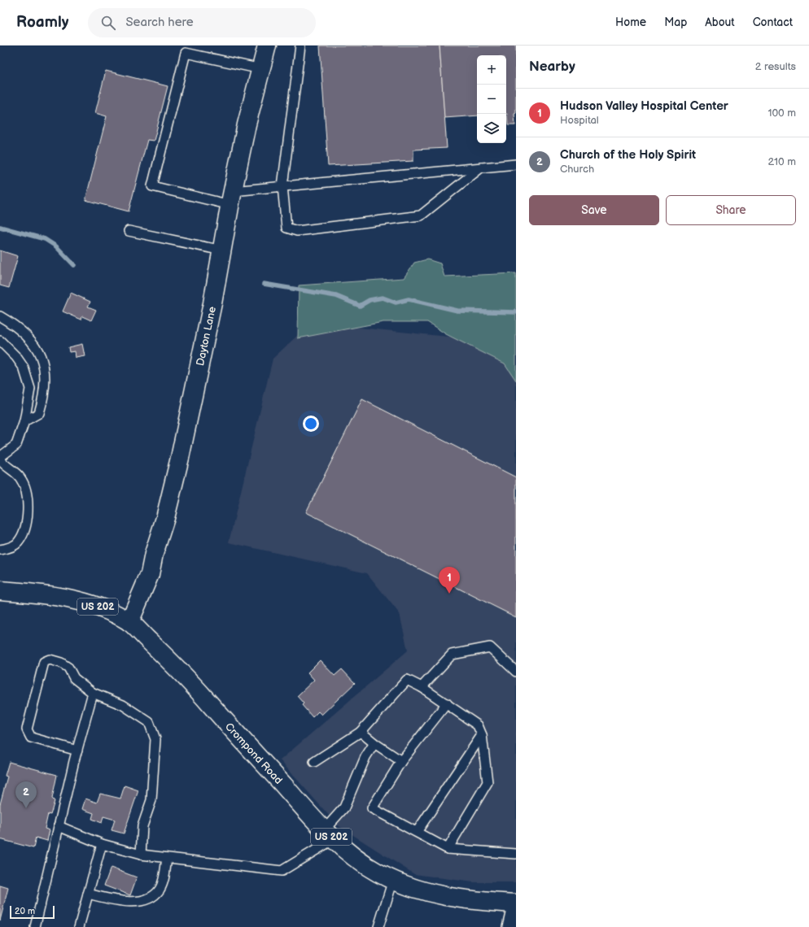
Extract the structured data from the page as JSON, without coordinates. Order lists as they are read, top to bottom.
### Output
{
  "streets": {
    "main road": ["Dayton Lane", "US 202", "Crompond Road"]
  },
  "crossings": [
    ["Dayton Lane", "Crompond Road"]
  ],
  "scale_bar": "20 m",
  "page": {
    "header": "Roamly",
    "search": "Search here",
    "nav": [
      "Home",
      "Map",
      "About",
      "Contact"
    ],
    "heading": ["Nearby", "2 results"],
    "map_buttons": ["+", "−"],
    "list": [
      {
        "mark": "1",
        "name": "Hudson Valley Hospital Center",
        "note": "Hospital",
        "value": "100 m"
      },
      {
        "mark": "2",
        "name": "Church of the Holy Spirit",
        "note": "Church",
        "value": "210 m"
      }
    ],
    "buttons": ["Save", "Share"],
    "pins": ["1", "2"],
    "scale": "20 m"
  }
}
